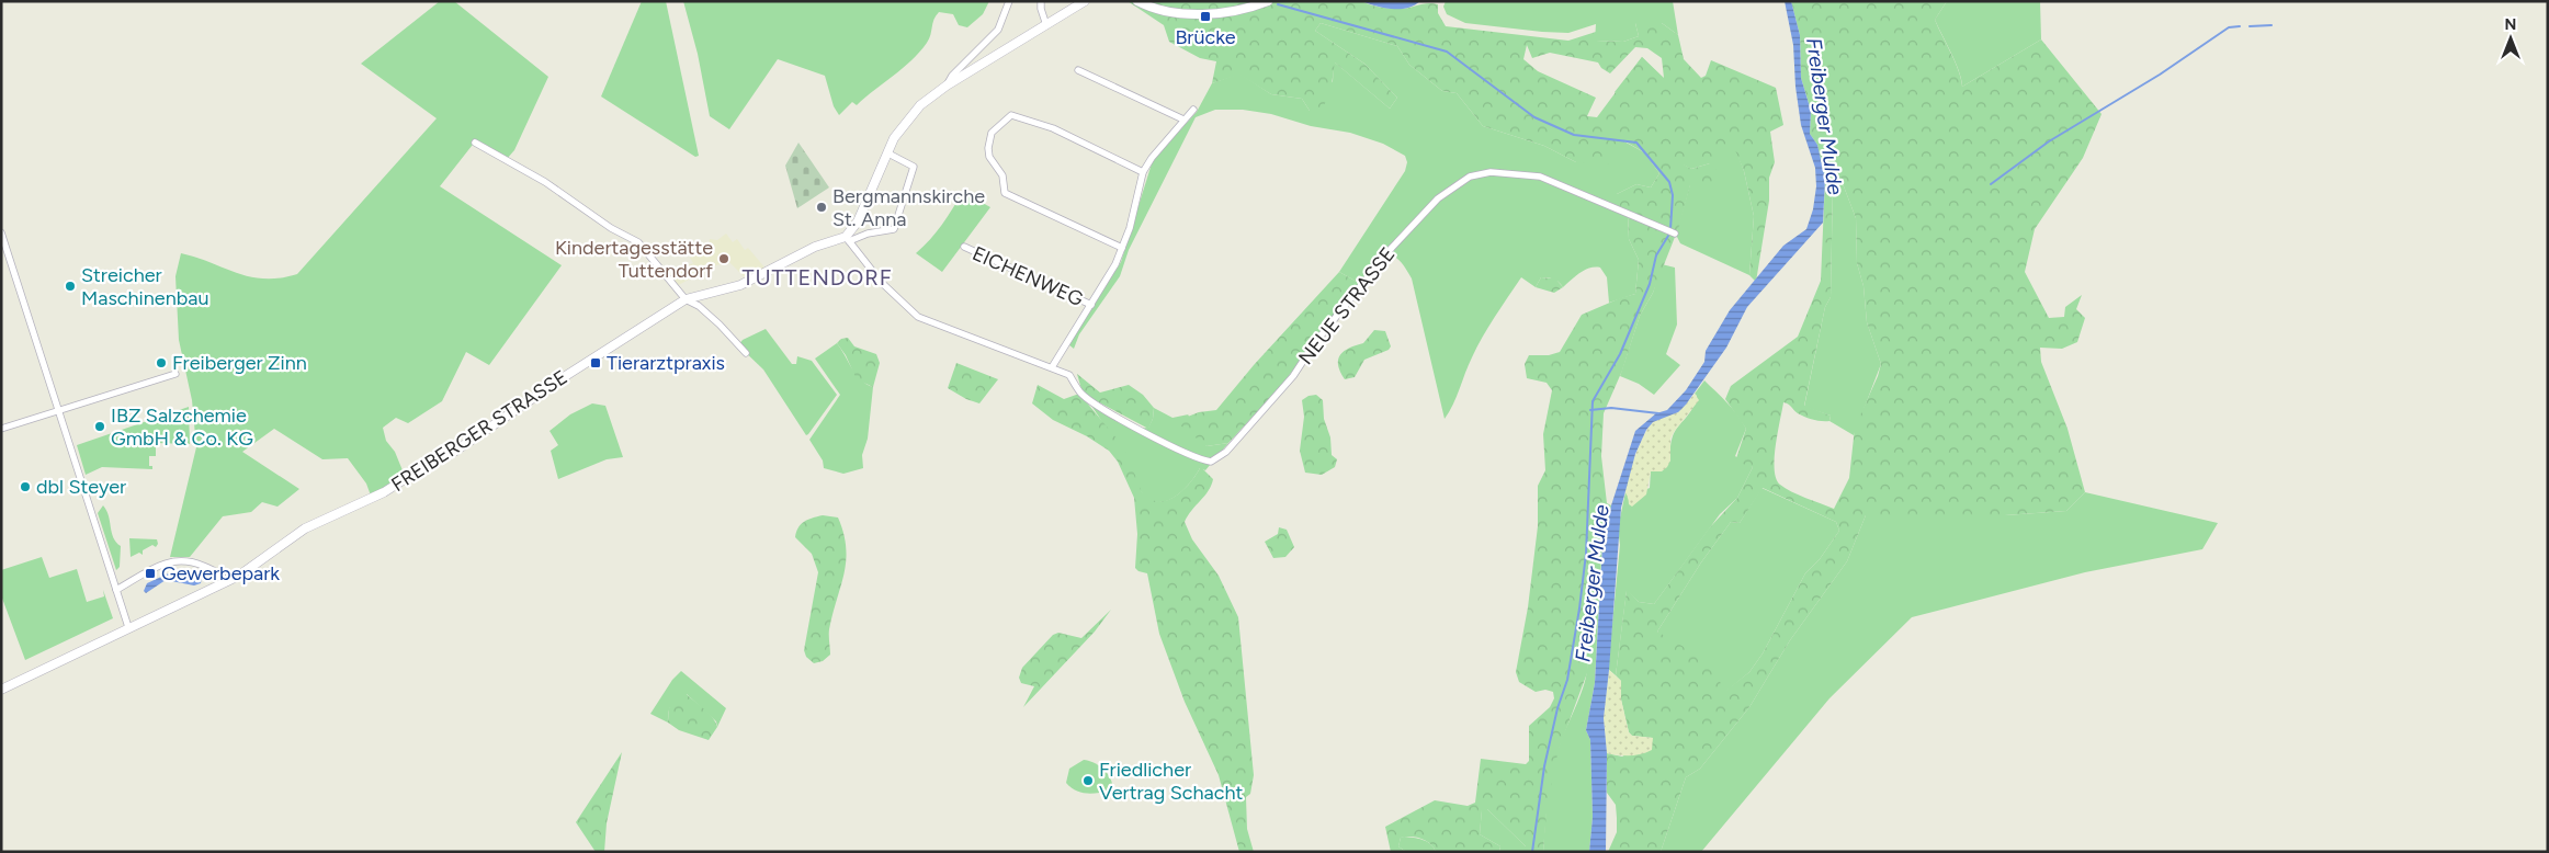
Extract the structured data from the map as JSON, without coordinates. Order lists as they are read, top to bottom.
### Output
{
  "streets": {
    "street": ["EICHENWEG", "NEUE STRASSE", "FREIBERGER STRASSE"]
  },
  "districts": ["TUTTENDORF"],
  "water": ["Freiberger Mulde"],
  "places": {
    "transit": ["Brücke", "Tierarztpraxis", "Gewerbepark"],
    "other": [
      "Bergmannskirche St. Anna",
      "Kindertagesstätte Tuttendorf",
      "Streicher Maschinenbau",
      "Freiberger Zinn",
      "IBZ Salzchemie GmbH & Co. KG",
      "dbl Steyer",
      "Friedlicher Vertrag Schacht"
    ]
  },
  "north": "top"
}
